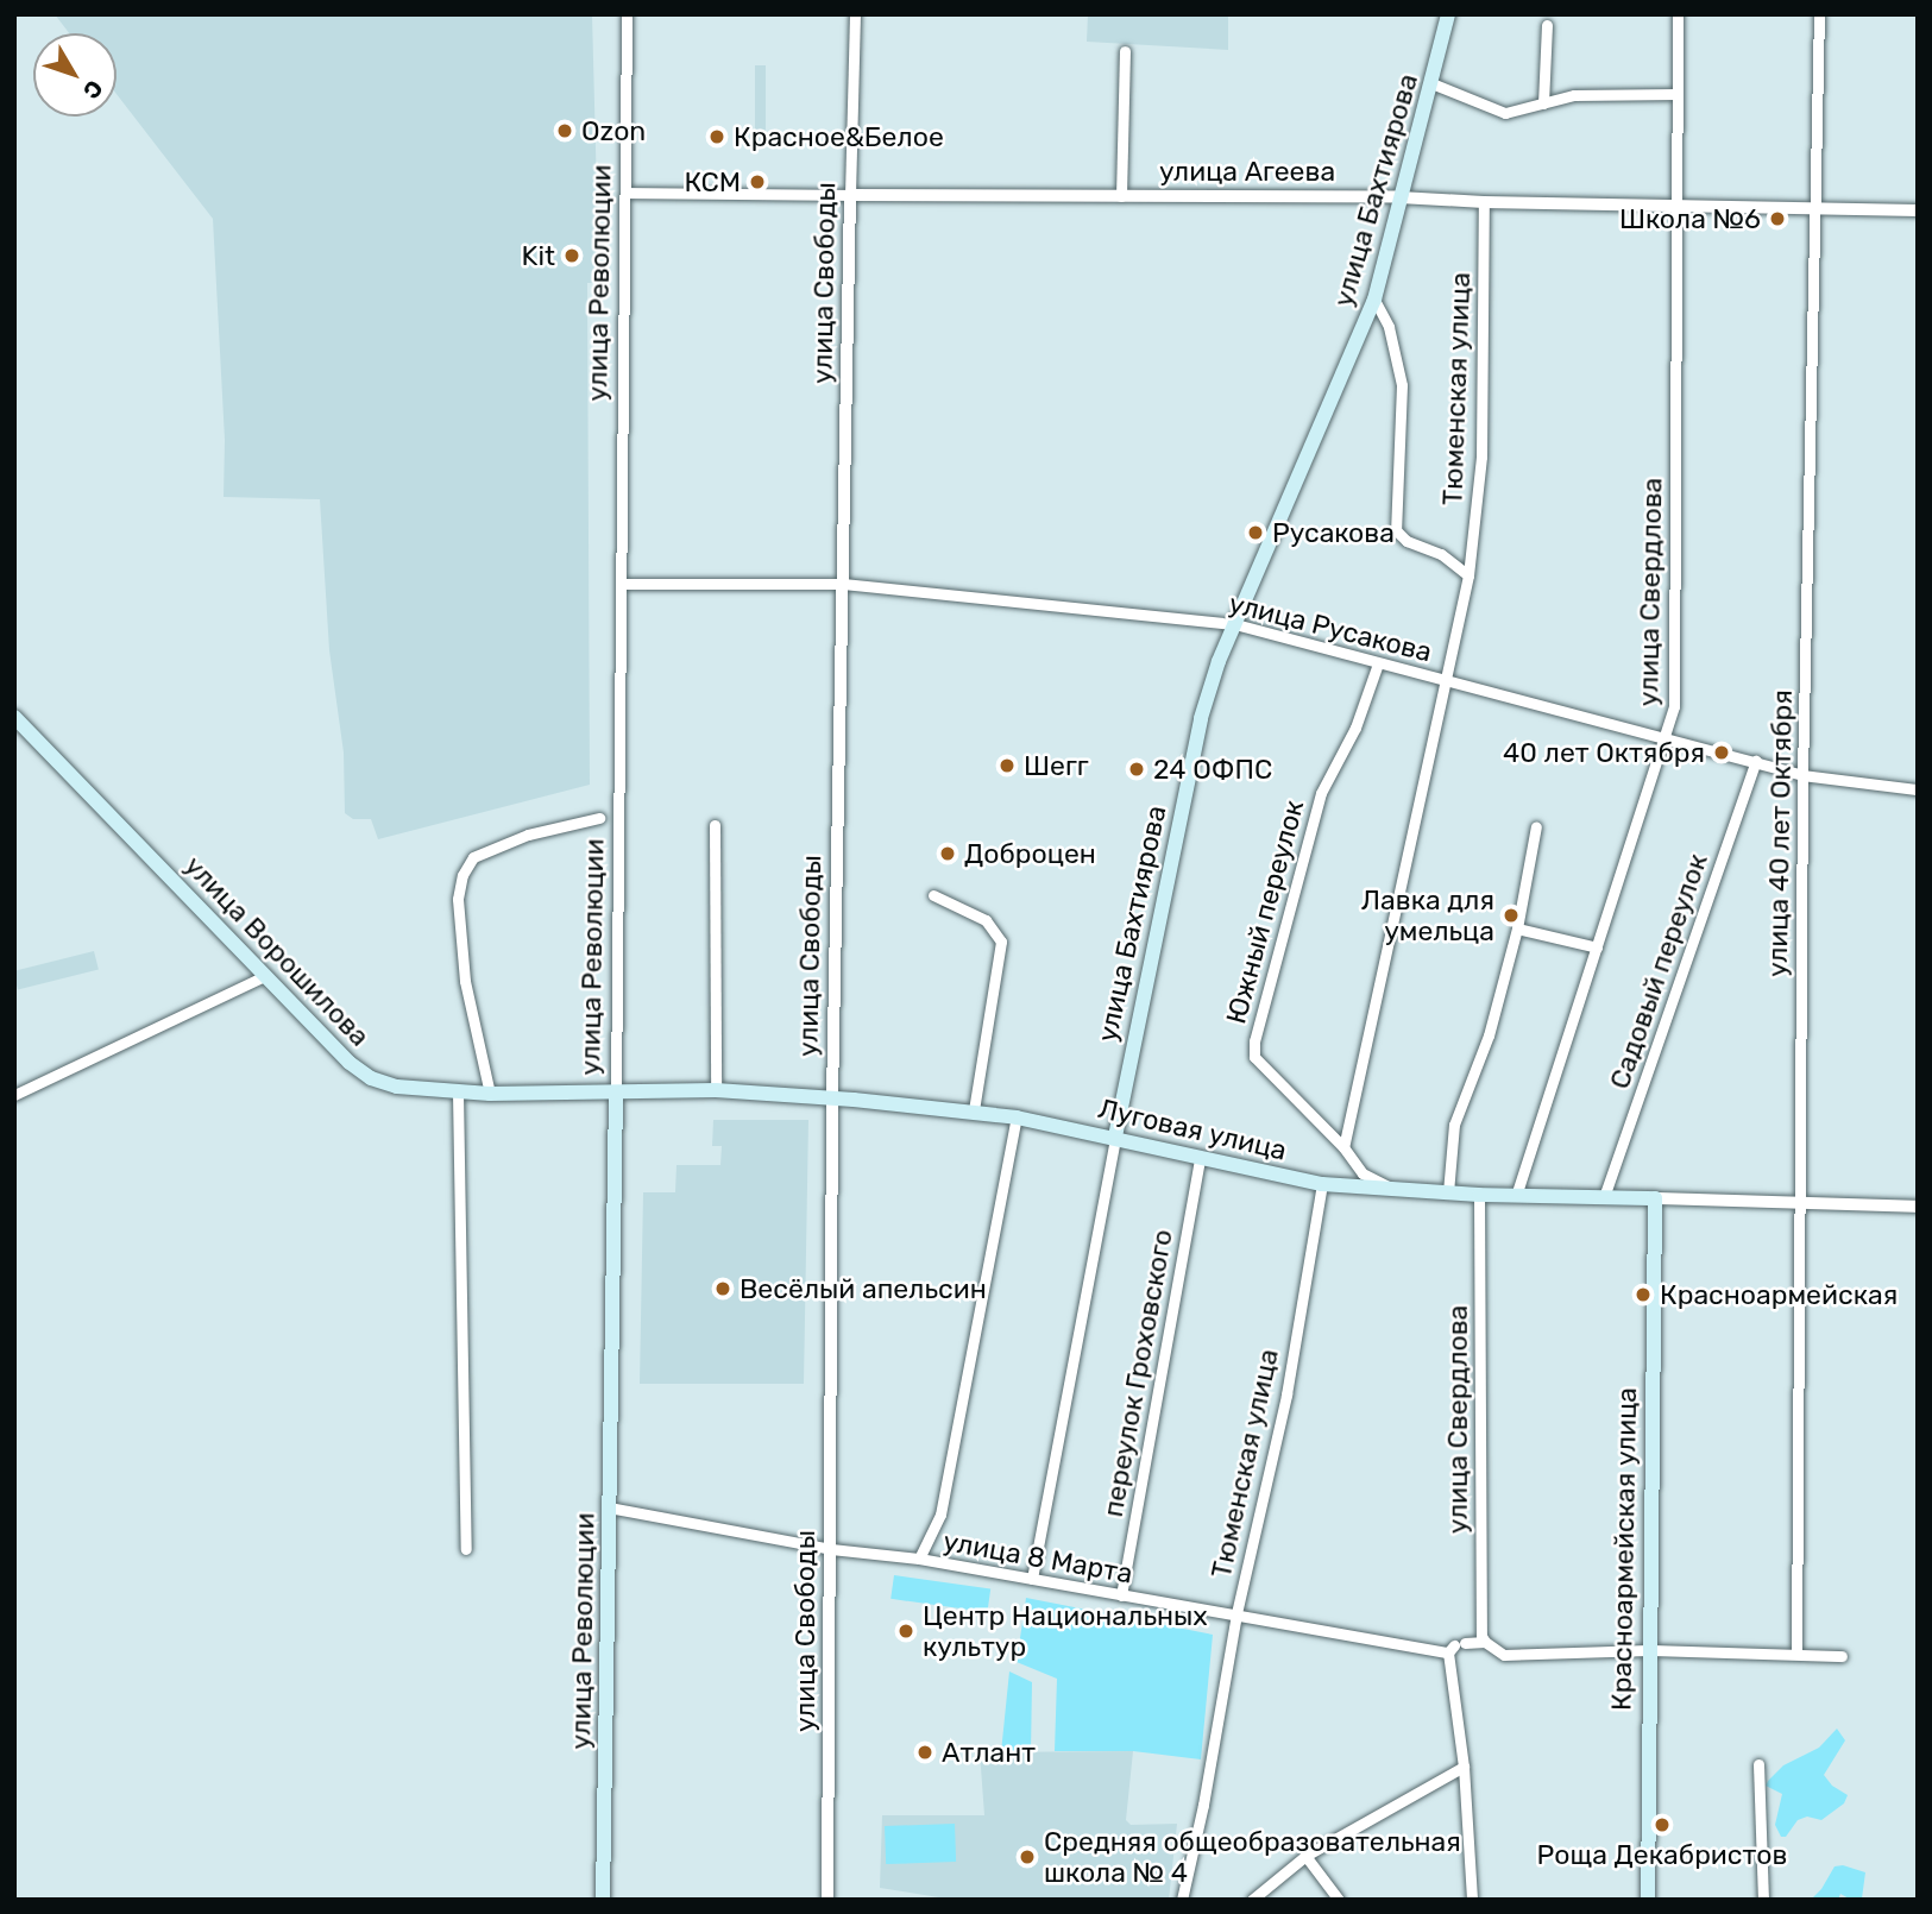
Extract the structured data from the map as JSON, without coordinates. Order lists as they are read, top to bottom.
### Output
{
  "streets": {
    "main road": [
      "улица Бахтиярова",
      "улица Революции",
      "улица Ворошилова",
      "Луговая улица",
      "Красноармейская улица"
    ],
    "street": [
      "улица Агеева",
      "улица Свободы",
      "Тюменская улица",
      "улица Свердлова",
      "улица Русакова",
      "улица 40 лет Октября",
      "Южный переулок",
      "Садовый переулок",
      "переулок Гроховского",
      "улица 8 Марта"
    ]
  },
  "crossings": [
    ["улица Агеева", "улица Бахтиярова"],
    ["улица Агеева", "улица Революции"],
    ["улица Агеева", "улица Свободы"],
    ["улица Агеева", "Тюменская улица"],
    ["улица Агеева", "улица Свердлова"],
    ["улица Агеева", "улица 40 лет Октября"],
    ["улица Бахтиярова", "Тюменская улица"],
    ["улица Бахтиярова", "улица Русакова"],
    ["улица Бахтиярова", "Луговая улица"],
    ["улица Бахтиярова", "улица 8 Марта"],
    ["улица Революции", "улица Русакова"],
    ["улица Революции", "Луговая улица"],
    ["улица Революции", "улица 8 Марта"],
    ["улица Свободы", "улица Русакова"],
    ["улица Свободы", "Луговая улица"],
    ["улица Свободы", "улица 8 Марта"],
    ["Тюменская улица", "улица Русакова"],
    ["Тюменская улица", "Южный переулок"],
    ["Тюменская улица", "Луговая улица"],
    ["Тюменская улица", "улица 8 Марта"],
    ["улица Свердлова", "улица Русакова"],
    ["улица Свердлова", "Луговая улица"],
    ["улица Свердлова", "улица 8 Марта"],
    ["улица Русакова", "улица 40 лет Октября"],
    ["улица Русакова", "Южный переулок"],
    ["улица Русакова", "Садовый переулок"],
    ["улица 40 лет Октября", "Луговая улица"],
    ["улица 40 лет Октября", "улица 8 Марта"],
    ["улица Ворошилова", "Луговая улица"],
    ["Садовый переулок", "Луговая улица"],
    ["Луговая улица", "переулок Гроховского"],
    ["Луговая улица", "Красноармейская улица"],
    ["переулок Гроховского", "улица 8 Марта"],
    ["Красноармейская улица", "улица 8 Марта"]
  ],
  "places": [
    "Ozon",
    "Красное&Белое",
    "КСМ",
    "Школа №6",
    "Kit",
    "Русакова",
    "40 лет Октября",
    "Шегг",
    "24 ОФПС",
    "Доброцен",
    "Лавка для умельца",
    "Весёлый апельсин",
    "Красноармейская",
    "Центр Национальных культур",
    "Атлант",
    "Роща Декабристов",
    "Средняя общеобразовательная школа № 4"
  ],
  "north": "bottom right"
}
